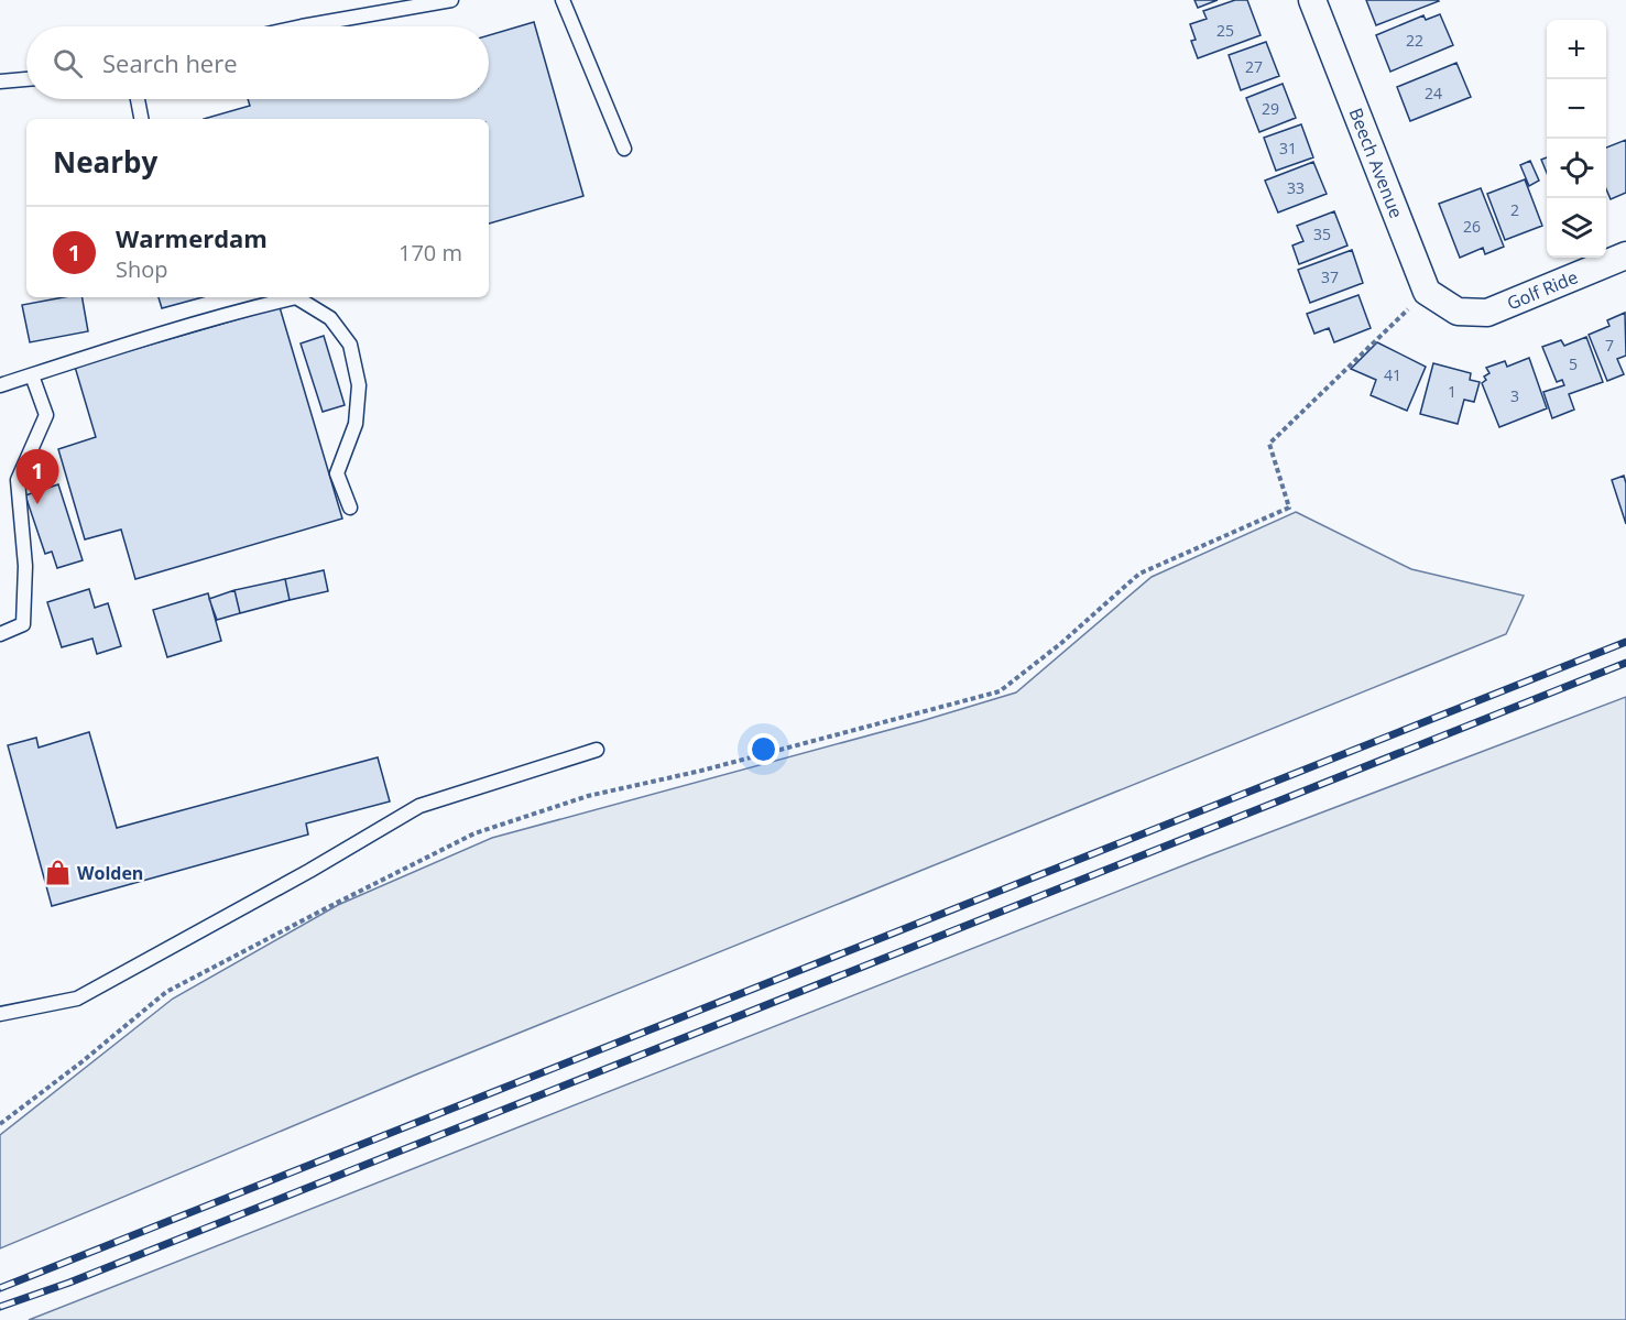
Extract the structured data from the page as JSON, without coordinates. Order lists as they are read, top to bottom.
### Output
{
  "streets": {
    "street": ["Beech Avenue", "Golf Ride"]
  },
  "crossings": [
    ["Beech Avenue", "Golf Ride"]
  ],
  "places": {
    "shop": ["Wolden"]
  },
  "house_numbers": [
    "25",
    "22",
    "27",
    "24",
    "29",
    "31",
    "33",
    "2",
    "26",
    "35",
    "37",
    "7",
    "5",
    "41",
    "1",
    "3"
  ],
  "page": {
    "map_buttons": ["+", "−"],
    "search": "Search here",
    "heading": "Nearby",
    "list": [
      {
        "mark": "1",
        "name": "Warmerdam",
        "note": "Shop",
        "value": "170 m"
      }
    ],
    "pins": "1"
  }
}
